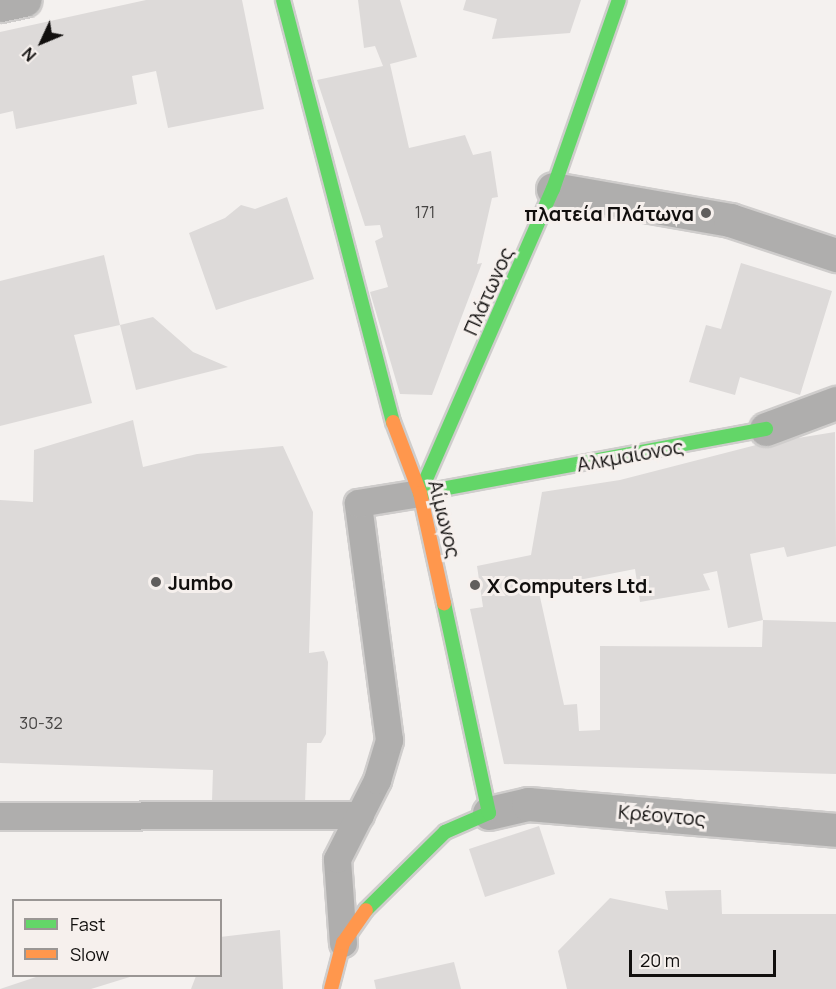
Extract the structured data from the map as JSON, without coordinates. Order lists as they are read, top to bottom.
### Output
{
  "streets": {
    "street": [
      "Πλάτωνος",
      "Αλκμαίονος",
      "Αίμωνος",
      "Κρέοντος"
    ]
  },
  "crossings": [
    ["Πλάτωνος", "Αλκμαίονος"],
    ["Πλάτωνος", "Αίμωνος"],
    ["Αλκμαίονος", "Αίμωνος"],
    ["Αίμωνος", "Κρέοντος"]
  ],
  "places": ["πλατεία Πλάτωνα", "Jumbo", "X Computers Ltd."],
  "house_numbers": ["171", "30-32"],
  "legend": ["Fast", "Slow"],
  "scale_bar": "20 m",
  "north": "bottom left"
}
